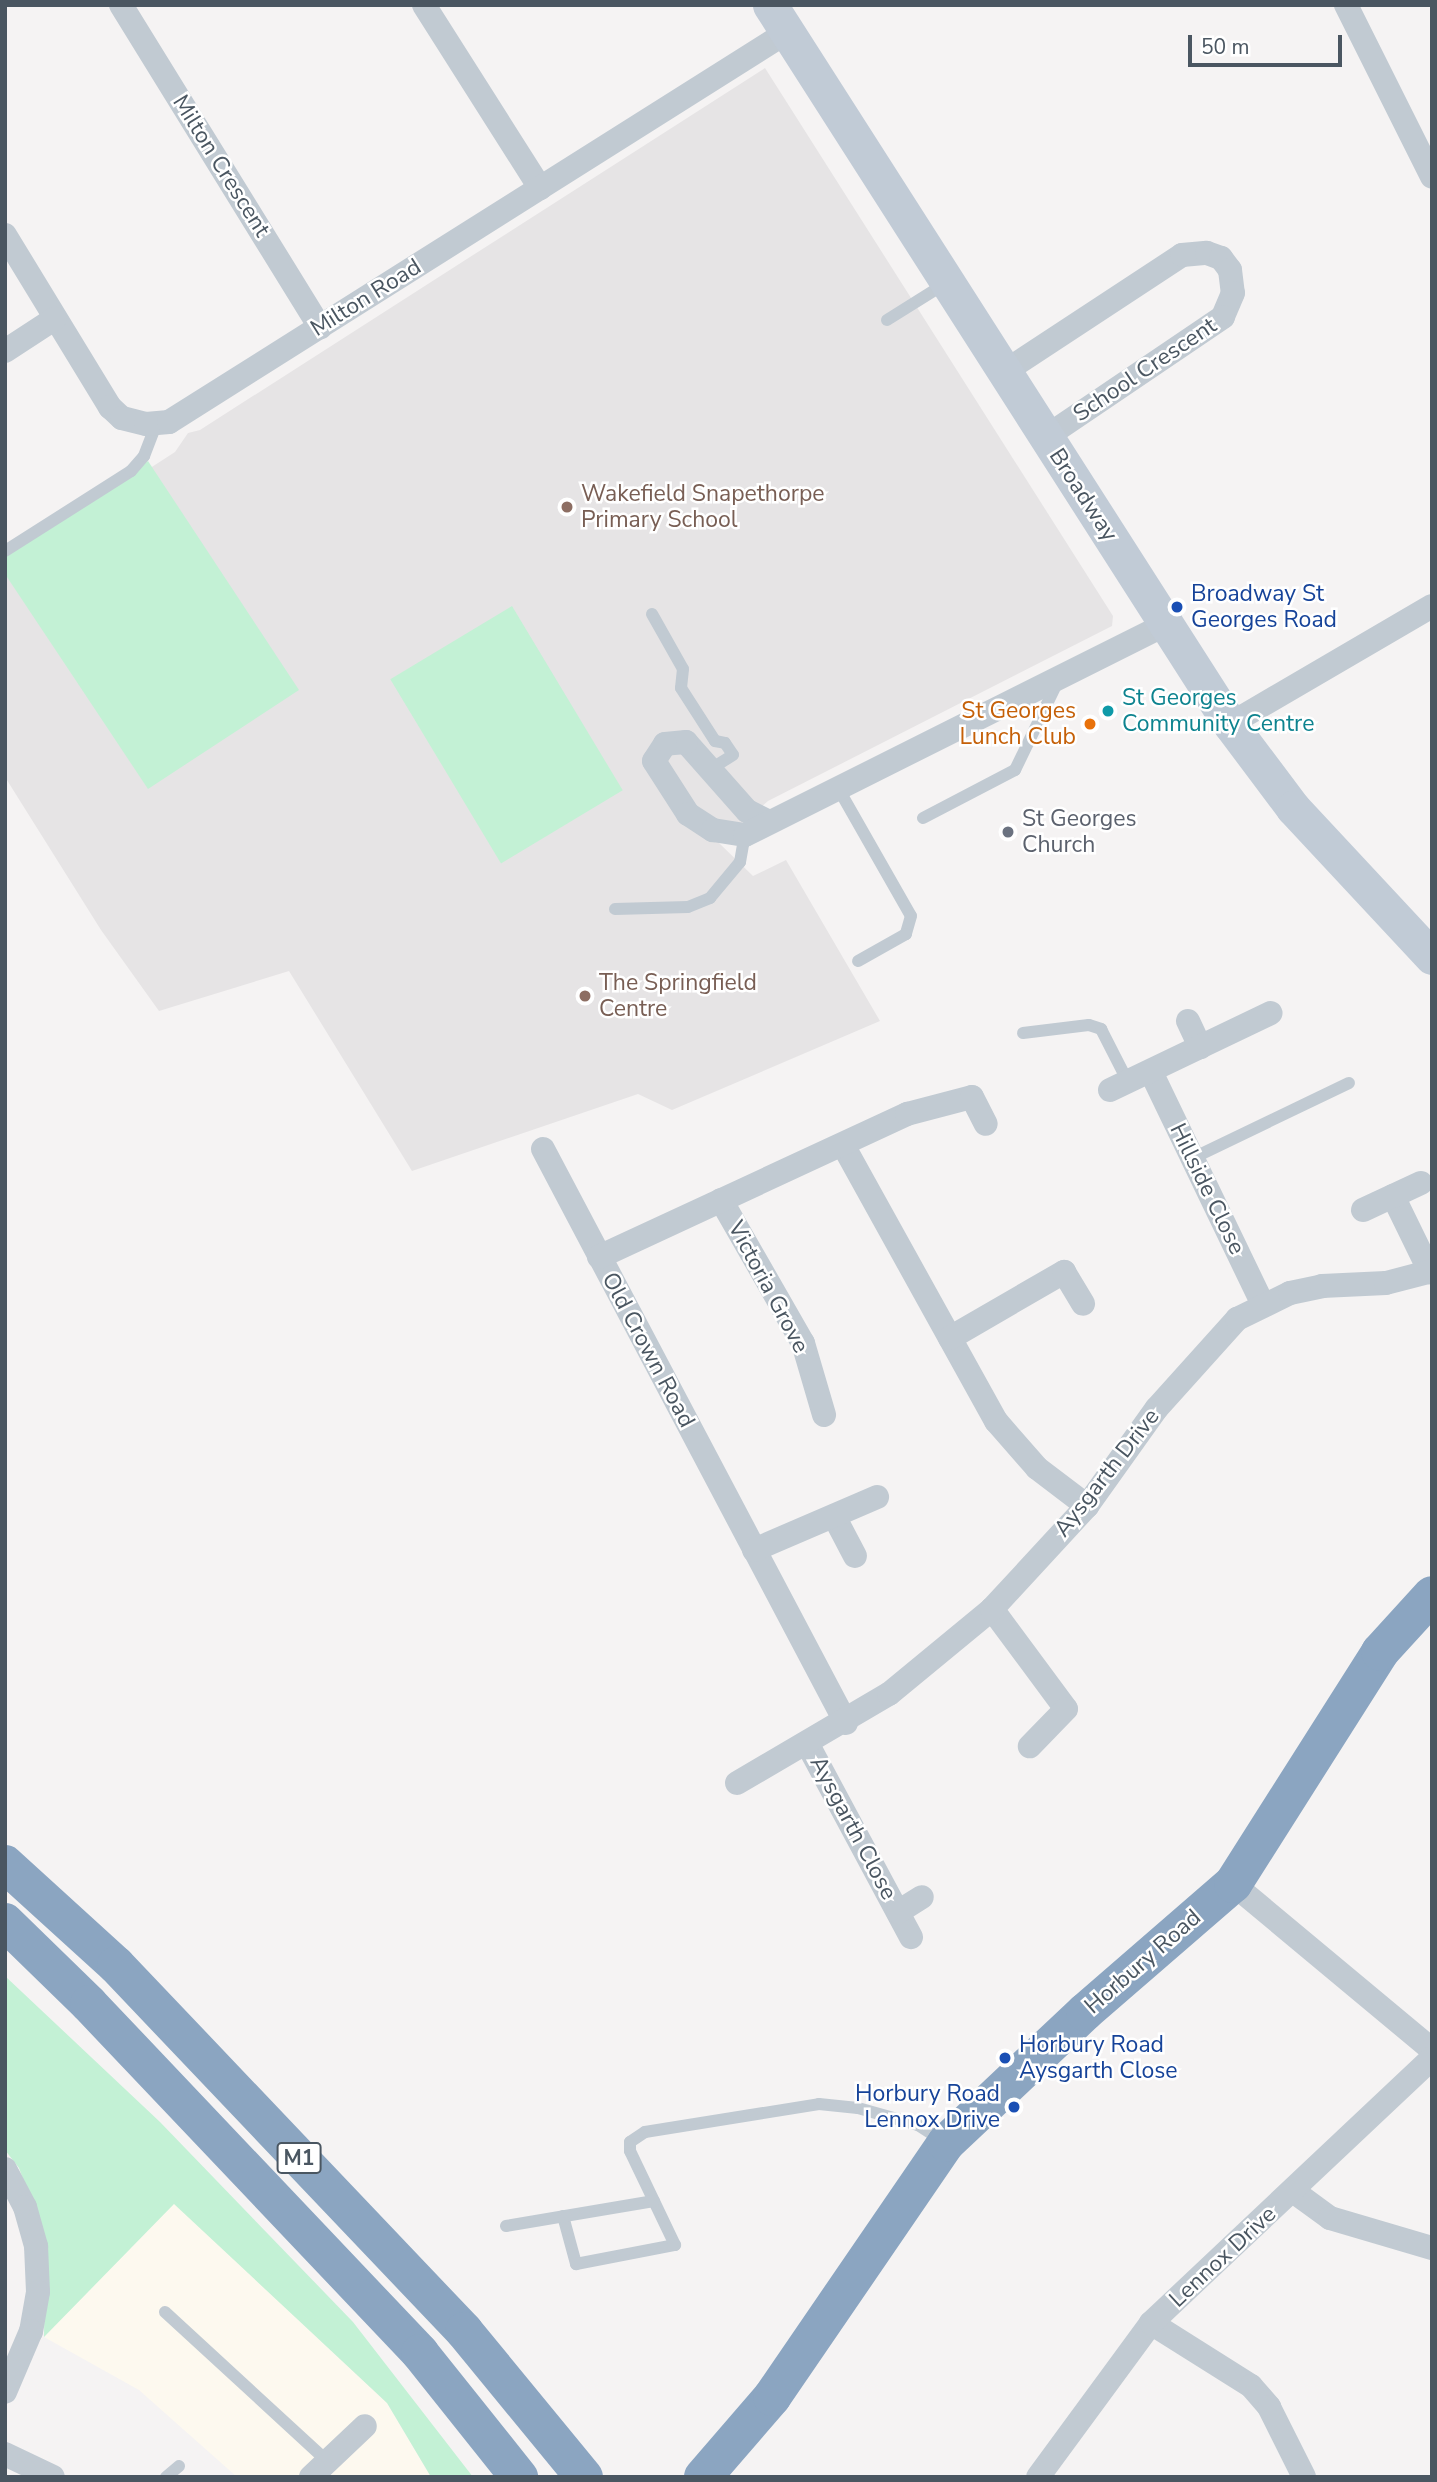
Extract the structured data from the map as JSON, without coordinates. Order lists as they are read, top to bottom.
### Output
{
  "streets": {
    "highway": ["Horbury Road", "M1"],
    "street": [
      "Milton Crescent",
      "Milton Road",
      "School Crescent",
      "Broadway",
      "Hillside Close",
      "Victoria Grove",
      "Old Crown Road",
      "Aysgarth Drive",
      "Aysgarth Close",
      "Lennox Drive"
    ]
  },
  "crossings": [
    ["Milton Crescent", "Milton Road"],
    ["Milton Road", "Broadway"],
    ["School Crescent", "Broadway"],
    ["Hillside Close", "Aysgarth Drive"],
    ["Victoria Grove", "Old Crown Road"],
    ["Old Crown Road", "Aysgarth Drive"],
    ["Aysgarth Drive", "Aysgarth Close"]
  ],
  "places": [
    "Wakefield Snapethorpe Primary School",
    "Broadway St Georges Road",
    "St Georges Community Centre",
    "St Georges Lunch Club",
    "St Georges Church",
    "The Springfield Centre",
    "Horbury Road Aysgarth Close",
    "Horbury Road Lennox Drive"
  ],
  "scale_bar": "50 m"
}
